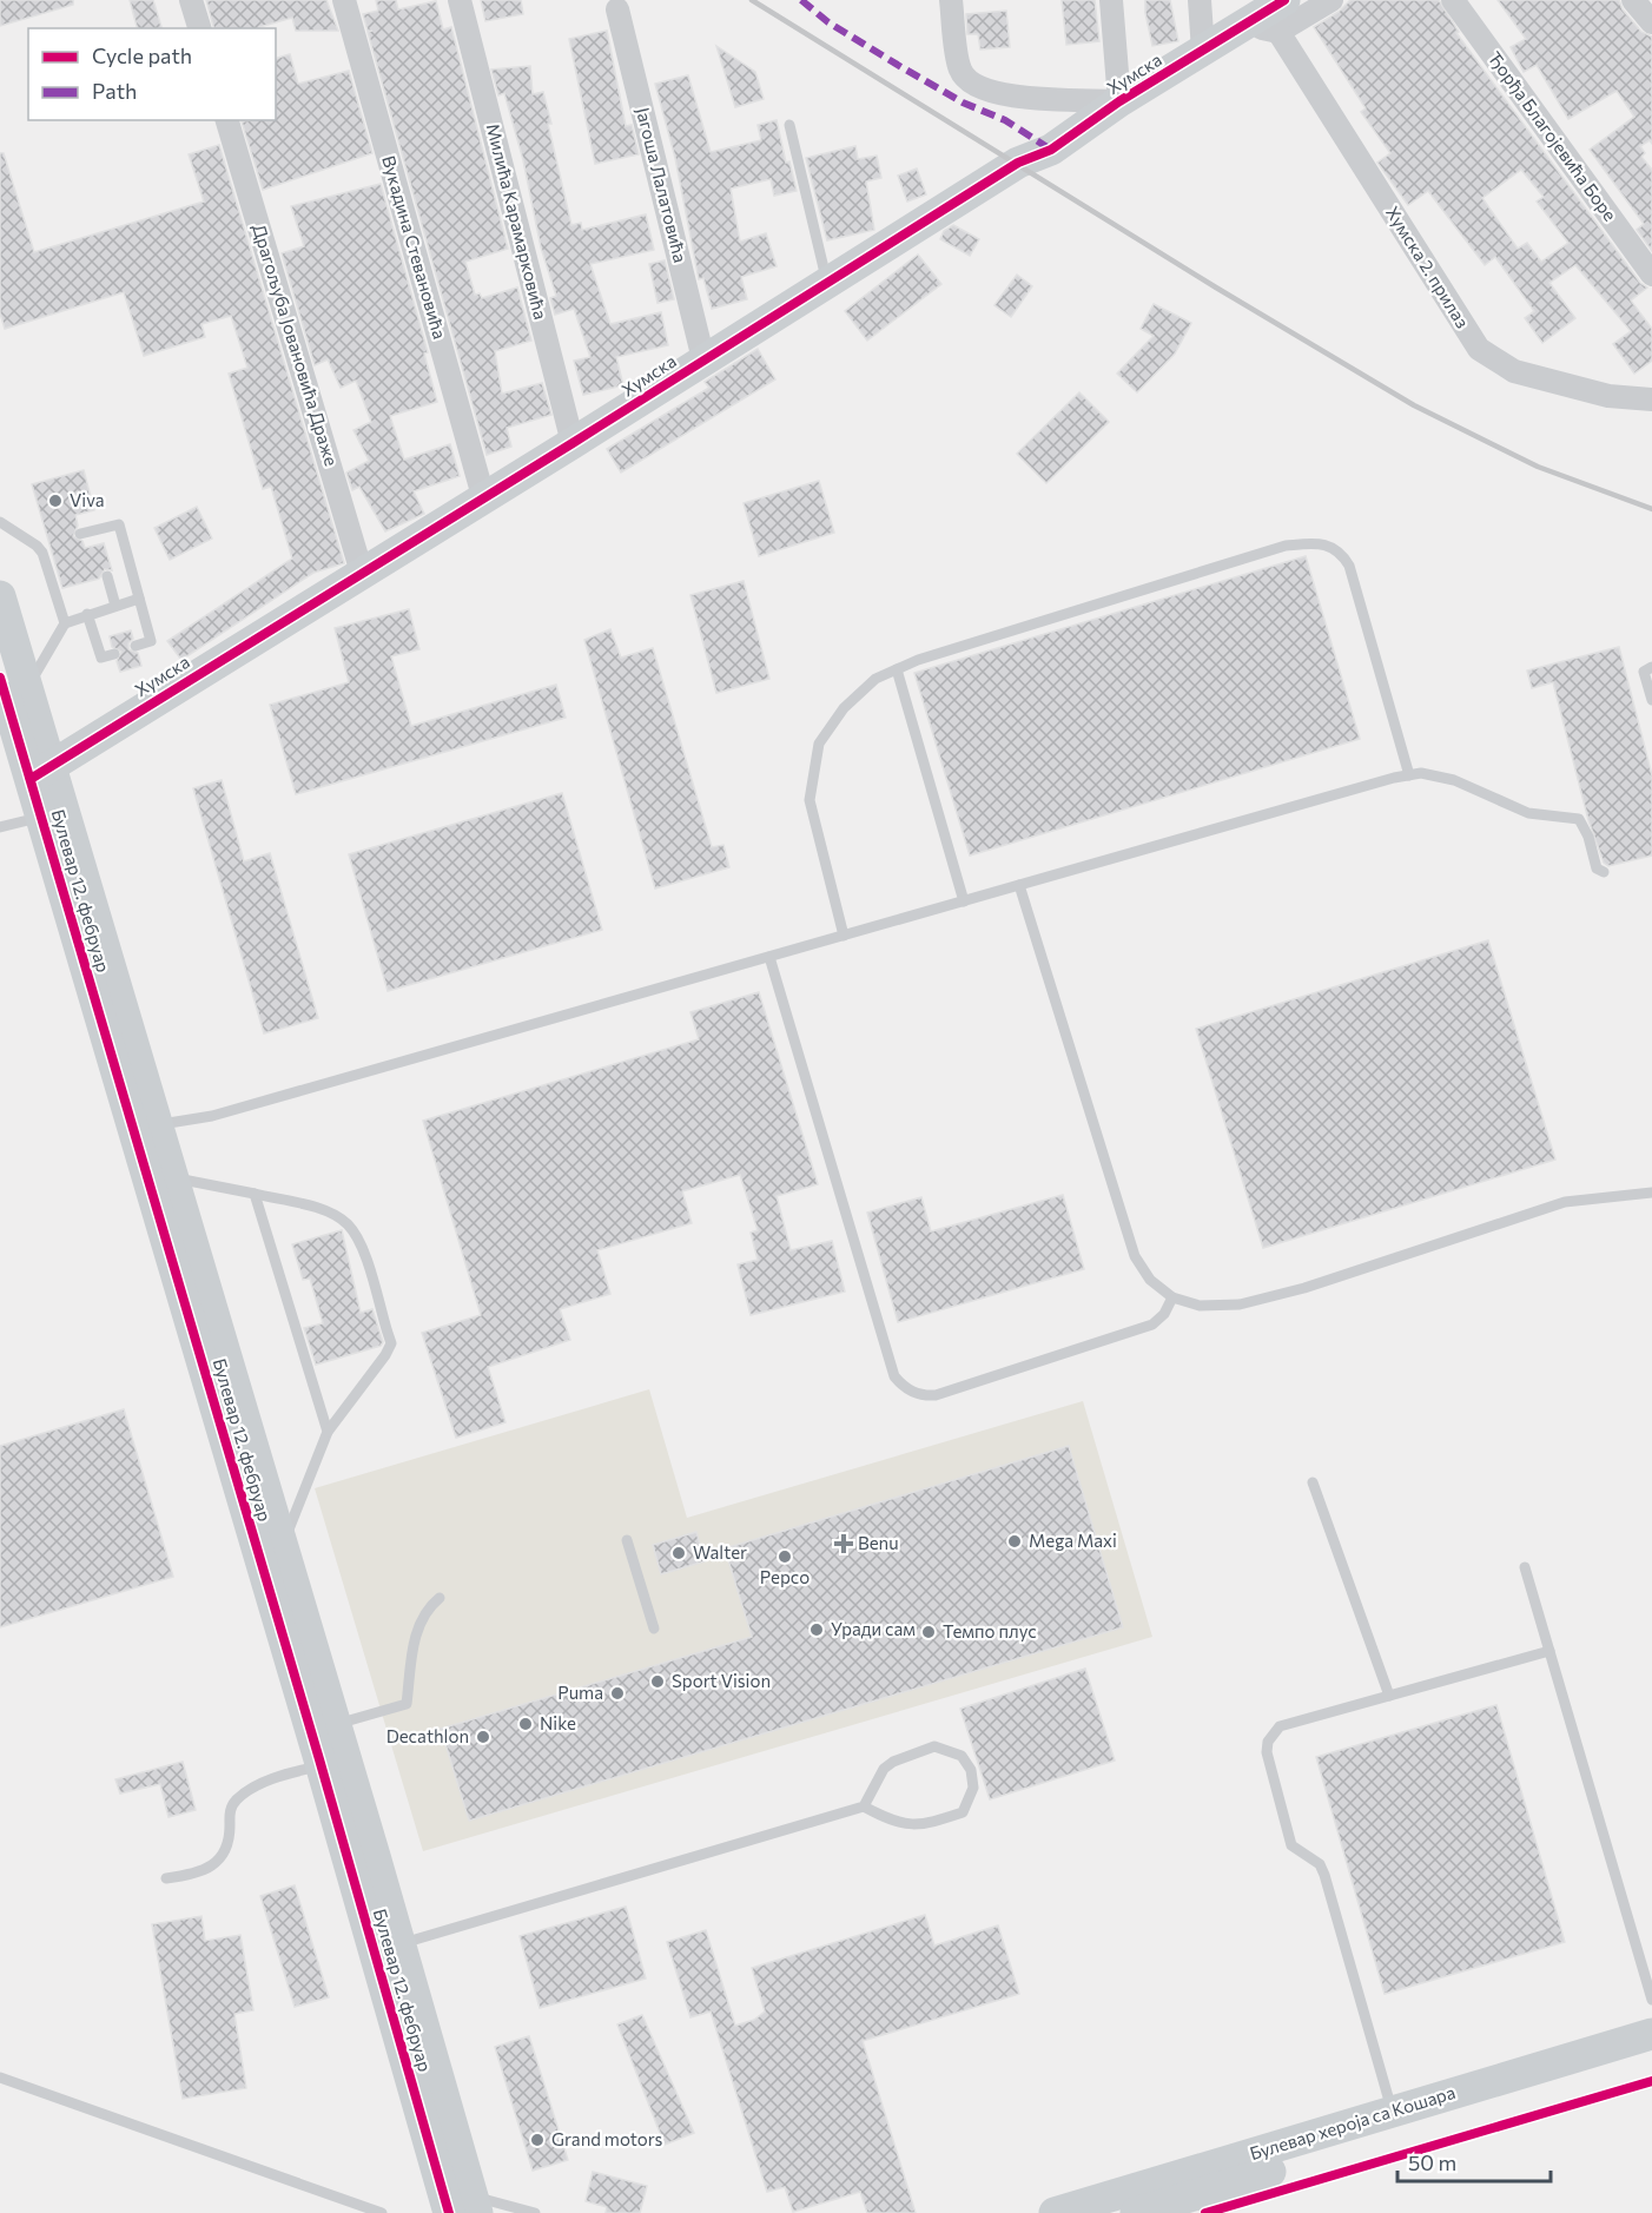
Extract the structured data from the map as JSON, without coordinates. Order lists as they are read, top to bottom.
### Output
{
  "streets": {
    "main road": ["Хумска", "Булевар 12. фебруар", "Булевар хероја са Кошара"],
    "street": [
      "Ђорђа Благојевића Боре",
      "Јагоша Лалатовића",
      "Милића Карамарковића",
      "Вукадина Стевановића",
      "Хумска 2. прилаз",
      "Драгољуба Јовановића Драже"
    ]
  },
  "crossings": [
    ["Хумска", "Јагоша Лалатовића"],
    ["Хумска", "Милића Карамарковића"],
    ["Хумска", "Вукадина Стевановића"],
    ["Хумска", "Драгољуба Јовановића Драже"],
    ["Хумска", "Булевар 12. фебруар"]
  ],
  "places": {
    "other": [
      "Viva",
      "Mega Maxi",
      "Walter",
      "Pepco",
      "Уради сам",
      "Темпо плус",
      "Sport Vision",
      "Puma",
      "Nike",
      "Decathlon",
      "Grand motors"
    ],
    "health": ["Benu"]
  },
  "legend": ["Cycle path", "Path"],
  "scale_bar": "50 m"
}
